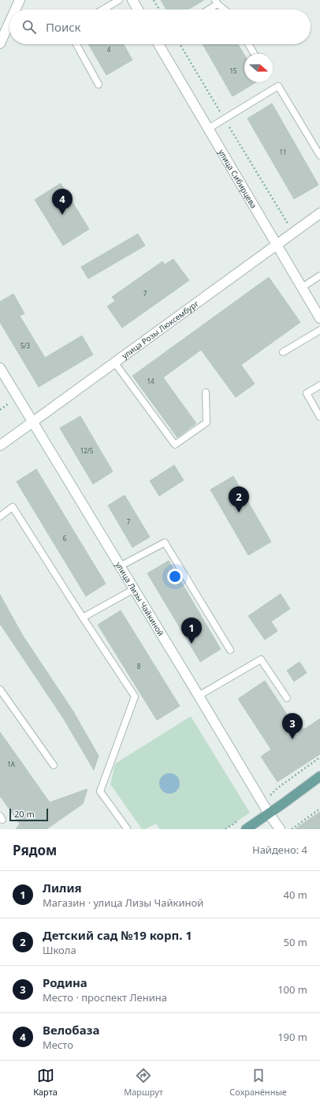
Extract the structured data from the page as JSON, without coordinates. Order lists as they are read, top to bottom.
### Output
{
  "streets": {
    "street": ["улица Сибирцева", "улица Розы Люксембург", "улица Лизы Чайкиной"]
  },
  "crossings": [
    ["улица Сибирцева", "улица Розы Люксембург"],
    ["улица Розы Люксембург", "улица Лизы Чайкиной"]
  ],
  "house_numbers": [
    "4",
    "15",
    "11",
    "7",
    "5/3",
    "14",
    "12/5",
    "7",
    "6",
    "8",
    "1А"
  ],
  "scale_bar": "20 m",
  "north": "right",
  "page": {
    "search": "Поиск",
    "pins": [
      "4",
      "2",
      "1",
      "3"
    ],
    "scale": "20 m",
    "heading": ["Рядом", "Найдено: 4"],
    "list": [
      {
        "mark": "1",
        "name": "Лилия",
        "note": "Магазин · улица Лизы Чайкиной",
        "value": "40 m"
      },
      {
        "mark": "2",
        "name": "Детский сад №19 корп. 1",
        "note": "Школа",
        "value": "50 m"
      },
      {
        "mark": "3",
        "name": "Родина",
        "note": "Место · проспект Ленина",
        "value": "100 m"
      },
      {
        "mark": "4",
        "name": "Велобаза",
        "note": "Место",
        "value": "190 m"
      }
    ],
    "nav": ["Карта", "Маршрут", "Сохранённые"]
  }
}
